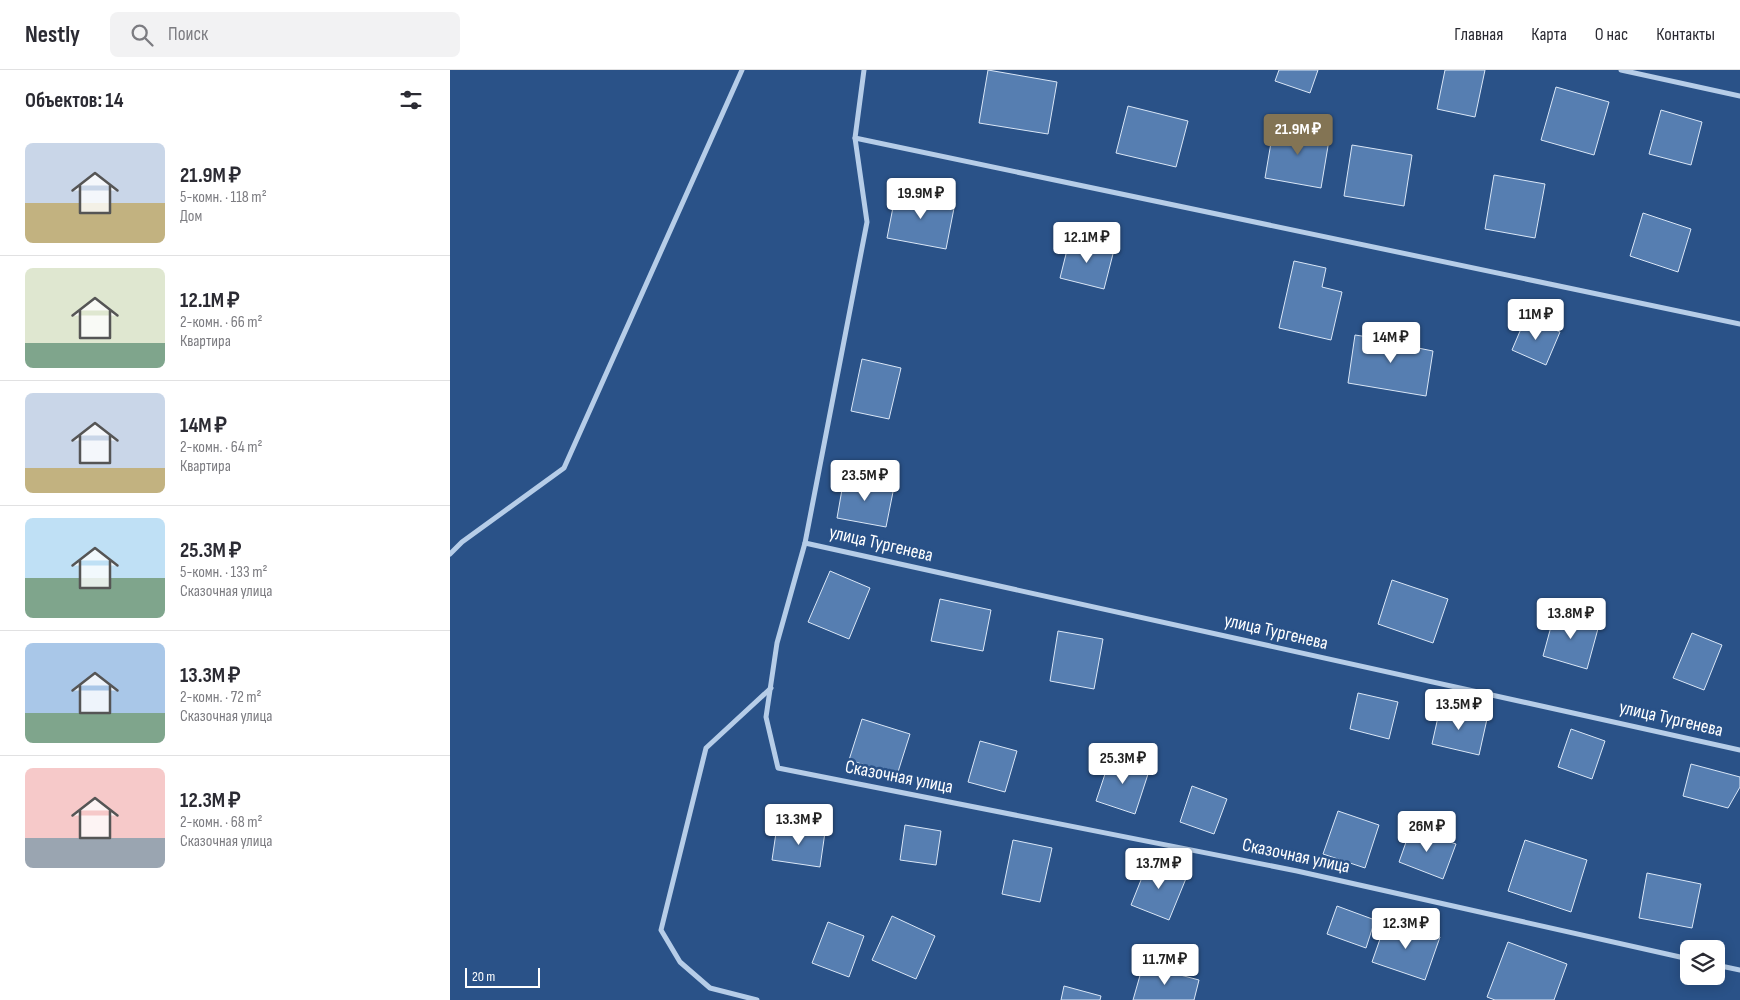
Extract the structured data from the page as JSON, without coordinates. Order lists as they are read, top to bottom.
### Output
{
  "streets": {
    "street": ["улица Тургенева", "Сказочная улица"]
  },
  "scale_bar": "20 m",
  "page": {
    "header": "Nestly",
    "search": "Поиск",
    "nav": [
      "Главная",
      "Карта",
      "О нас",
      "Контакты"
    ],
    "heading": "Объектов: 14",
    "price": [
      "21.9M ₽",
      "19.9M ₽",
      "12.1M ₽",
      "11M ₽",
      "14M ₽",
      "23.5M ₽",
      "13.8M ₽",
      "13.5M ₽",
      "25.3M ₽",
      "13.3M ₽",
      "26M ₽",
      "13.7M ₽",
      "12.3M ₽",
      "11.7M ₽"
    ],
    "list": [
      {
        "name": "21.9M ₽",
        "note": "5-комн. · 118 m² · Дом"
      },
      {
        "name": "12.1M ₽",
        "note": "2-комн. · 66 m² · Квартира"
      },
      {
        "name": "14M ₽",
        "note": "2-комн. · 64 m² · Квартира"
      },
      {
        "name": "25.3M ₽",
        "note": "5-комн. · 133 m² · Сказочная улица"
      },
      {
        "name": "13.3M ₽",
        "note": "2-комн. · 72 m² · Сказочная улица"
      },
      {
        "name": "12.3M ₽",
        "note": "2-комн. · 68 m² · Сказочная улица"
      }
    ],
    "scale": "20 m"
  }
}
